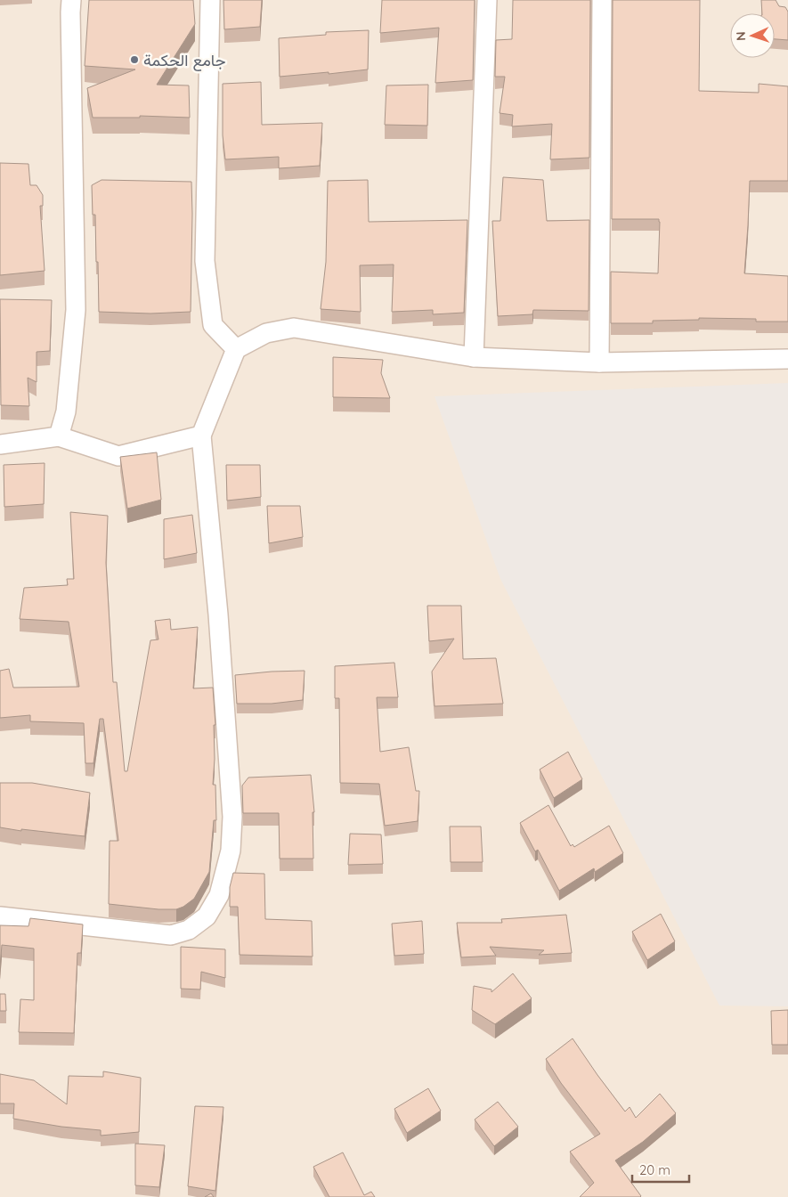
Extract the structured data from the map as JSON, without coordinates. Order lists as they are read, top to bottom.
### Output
{
  "places": ["جامع الحكمة"],
  "scale_bar": "20 m",
  "north": "left"
}
